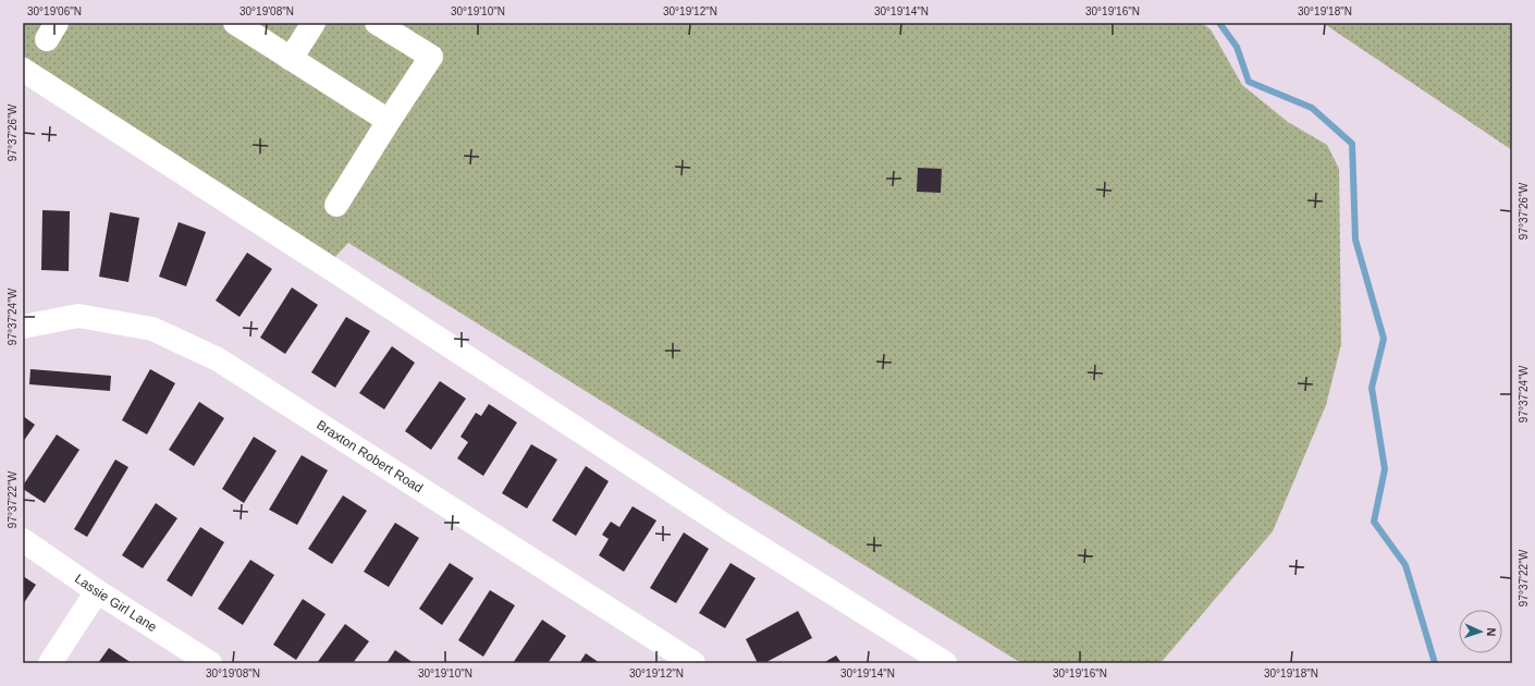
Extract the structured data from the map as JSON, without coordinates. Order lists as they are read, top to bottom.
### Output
{
  "streets": {
    "street": ["Braxton Robert Road", "Lassie Girl Lane"]
  },
  "north": "right",
  "coordinates": [
    "30°19'06\"N",
    "30°19'08\"N",
    "30°19'10\"N",
    "30°19'12\"N",
    "30°19'14\"N",
    "30°19'16\"N",
    "30°19'18\"N",
    "97°37'26\"W",
    "97°37'24\"W",
    "97°37'22\"W"
  ]
}
